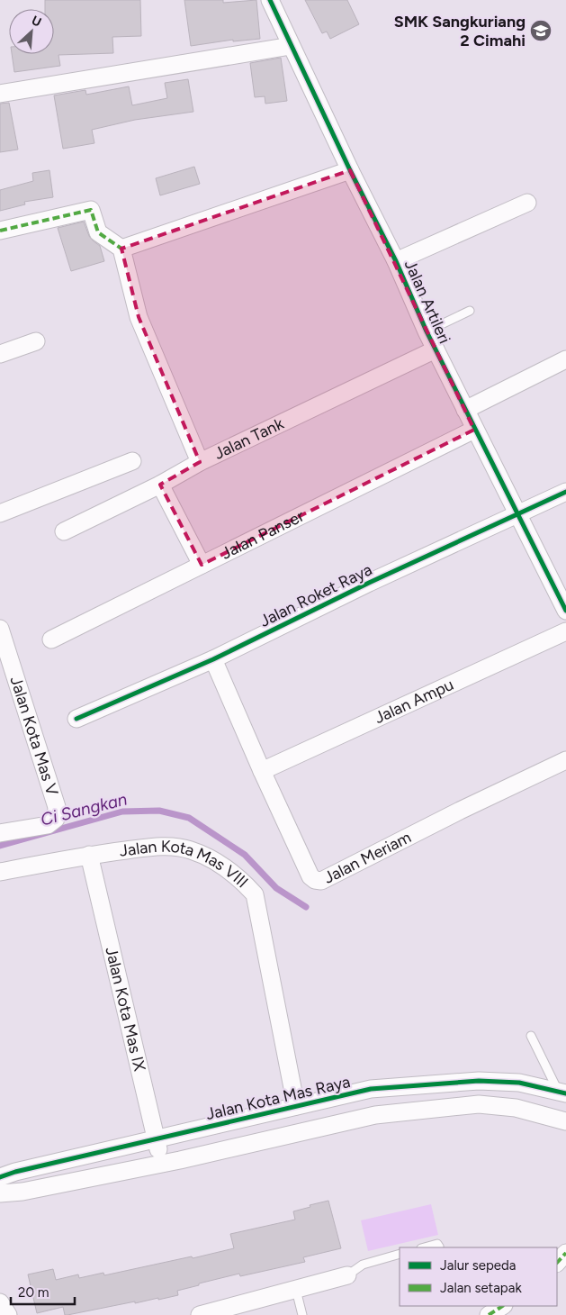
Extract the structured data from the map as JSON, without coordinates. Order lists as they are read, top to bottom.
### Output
{
  "streets": {
    "street": [
      "Jalan Artileri",
      "Jalan Tank",
      "Jalan Panser",
      "Jalan Roket Raya",
      "Jalan Ampu",
      "Jalan Kota Mas V",
      "Jalan Meriam",
      "Jalan Kota Mas VIII",
      "Jalan Kota Mas IX",
      "Jalan Kota Mas Raya"
    ]
  },
  "crossings": [
    ["Jalan Artileri", "Jalan Tank"],
    ["Jalan Artileri", "Jalan Panser"],
    ["Jalan Artileri", "Jalan Roket Raya"],
    ["Jalan Roket Raya", "Jalan Meriam"],
    ["Jalan Ampu", "Jalan Meriam"],
    ["Jalan Kota Mas VIII", "Jalan Kota Mas IX"],
    ["Jalan Kota Mas VIII", "Jalan Kota Mas Raya"],
    ["Jalan Kota Mas IX", "Jalan Kota Mas Raya"]
  ],
  "water": ["Ci Sangkan"],
  "places": {
    "school or university": ["SMK Sangkuriang 2 Cimahi"]
  },
  "legend": ["Jalur sepeda", "Jalan setapak"],
  "scale_bar": "20 m",
  "north": "top right"
}
